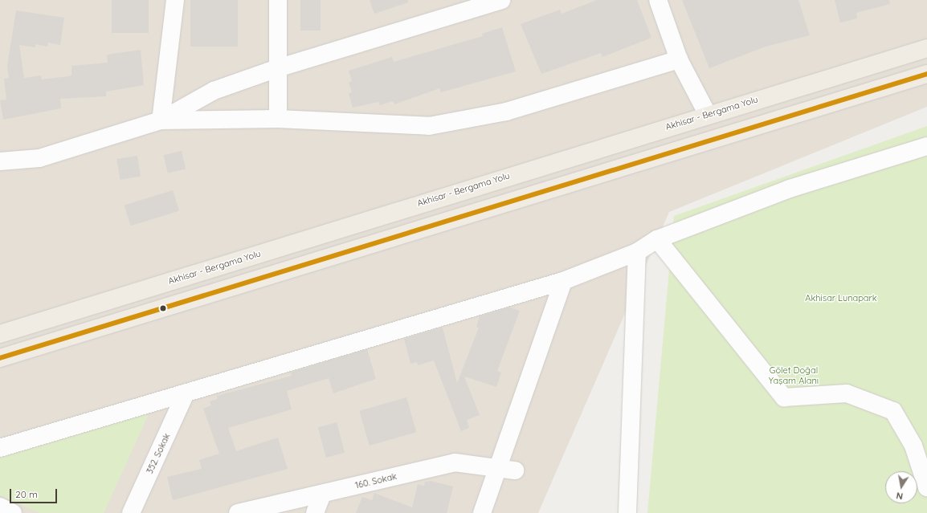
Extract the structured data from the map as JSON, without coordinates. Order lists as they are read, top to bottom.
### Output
{
  "streets": {
    "main road": ["Akhisar - Bergama Yolu"],
    "street": ["352. Sokak", "160. Sokak"]
  },
  "parks": ["Akhisar Lunapark", "Gölet Doğal Yaşam Alanı"],
  "scale_bar": "20 m",
  "north": "bottom"
}
